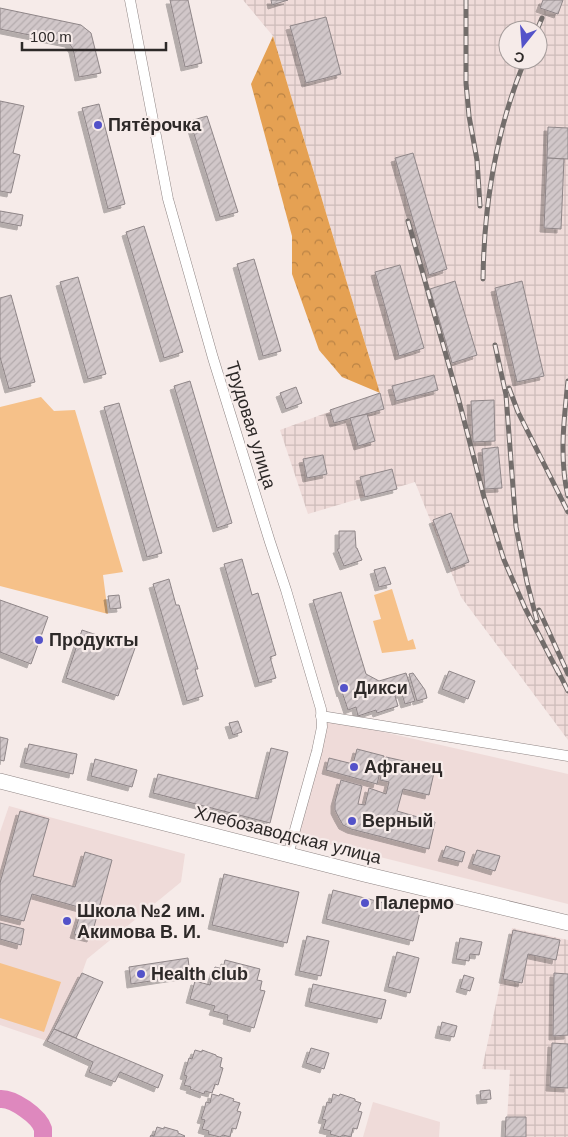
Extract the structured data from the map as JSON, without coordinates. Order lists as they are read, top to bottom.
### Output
{
  "streets": {
    "main road": ["Хлебозаводская улица"],
    "street": ["Трудовая улица"]
  },
  "crossings": [
    ["Трудовая улица", "Хлебозаводская улица"]
  ],
  "places": [
    "Пятёрочка",
    "Продукты",
    "Дикси",
    "Афганец",
    "Верный",
    "Палермо",
    "Школа №2 им. Акимова В. И.",
    "Health club"
  ],
  "scale_bar": "100 m",
  "north": "bottom"
}
